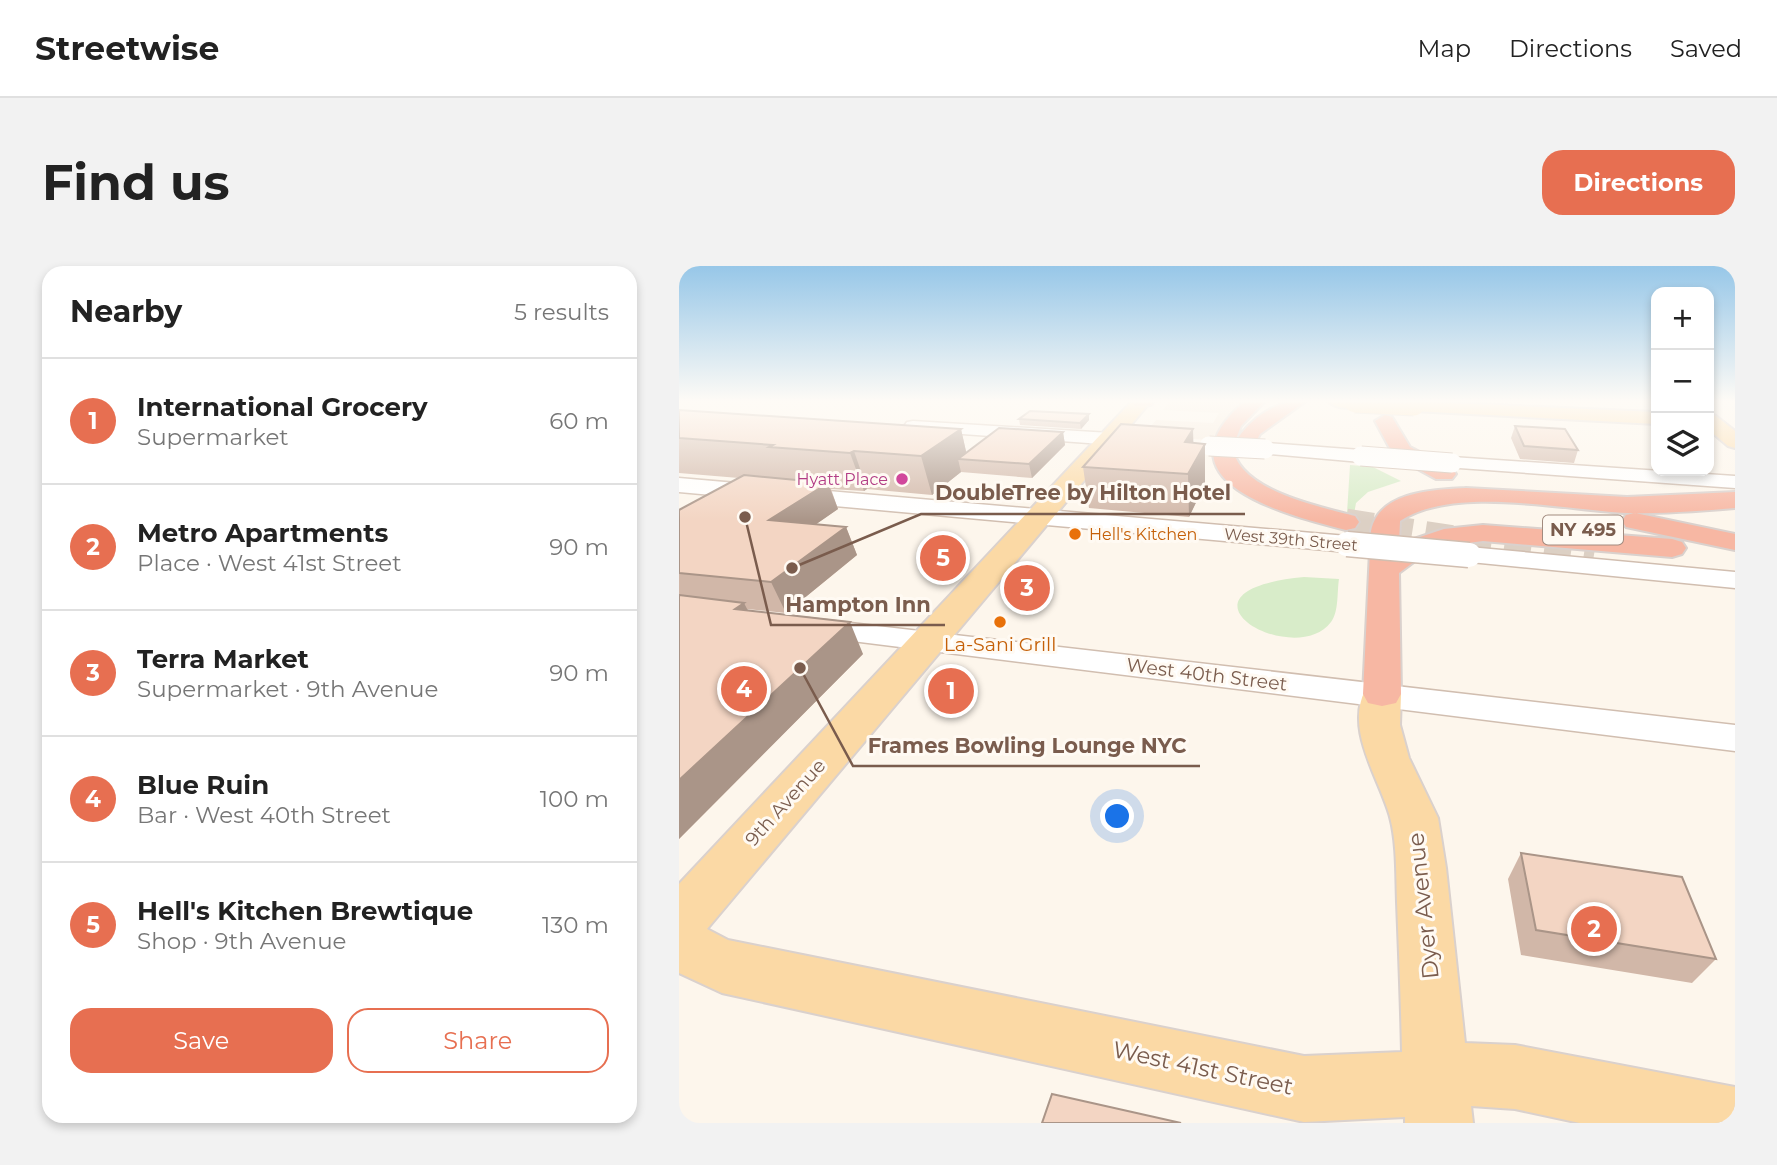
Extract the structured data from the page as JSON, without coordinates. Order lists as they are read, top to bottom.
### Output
{
  "streets": {
    "highway": ["NY 495"],
    "main road": ["9th Avenue", "Dyer Avenue", "West 41st Street"],
    "street": ["West 39th Street", "West 40th Street"]
  },
  "crossings": [
    ["West 39th Street", "9th Avenue"],
    ["West 40th Street", "9th Avenue"],
    ["West 40th Street", "Dyer Avenue"],
    ["Dyer Avenue", "West 41st Street"]
  ],
  "places": [
    "Hyatt Place",
    "Hampton Inn",
    "Hell's Kitchen",
    "DoubleTree by Hilton Hotel",
    "La-Sani Grill",
    "Frames Bowling Lounge NYC"
  ],
  "page": {
    "header": "Streetwise",
    "nav": ["Map", "Directions", "Saved"],
    "buttons": [
      "Directions",
      ["Save", "Share"]
    ],
    "title": "Find us",
    "heading": ["Nearby", "5 results"],
    "map_buttons": ["+", "−"],
    "list": [
      {
        "mark": "1",
        "name": "International Grocery",
        "note": "Supermarket",
        "value": "60 m"
      },
      {
        "mark": "2",
        "name": "Metro Apartments",
        "note": "Place · West 41st Street",
        "value": "90 m"
      },
      {
        "mark": "3",
        "name": "Terra Market",
        "note": "Supermarket · 9th Avenue",
        "value": "90 m"
      },
      {
        "mark": "4",
        "name": "Blue Ruin",
        "note": "Bar · West 40th Street",
        "value": "100 m"
      },
      {
        "mark": "5",
        "name": "Hell's Kitchen Brewtique",
        "note": "Shop · 9th Avenue",
        "value": "130 m"
      }
    ],
    "pins": [
      "5",
      "3",
      "4",
      "1",
      "2"
    ]
  }
}
